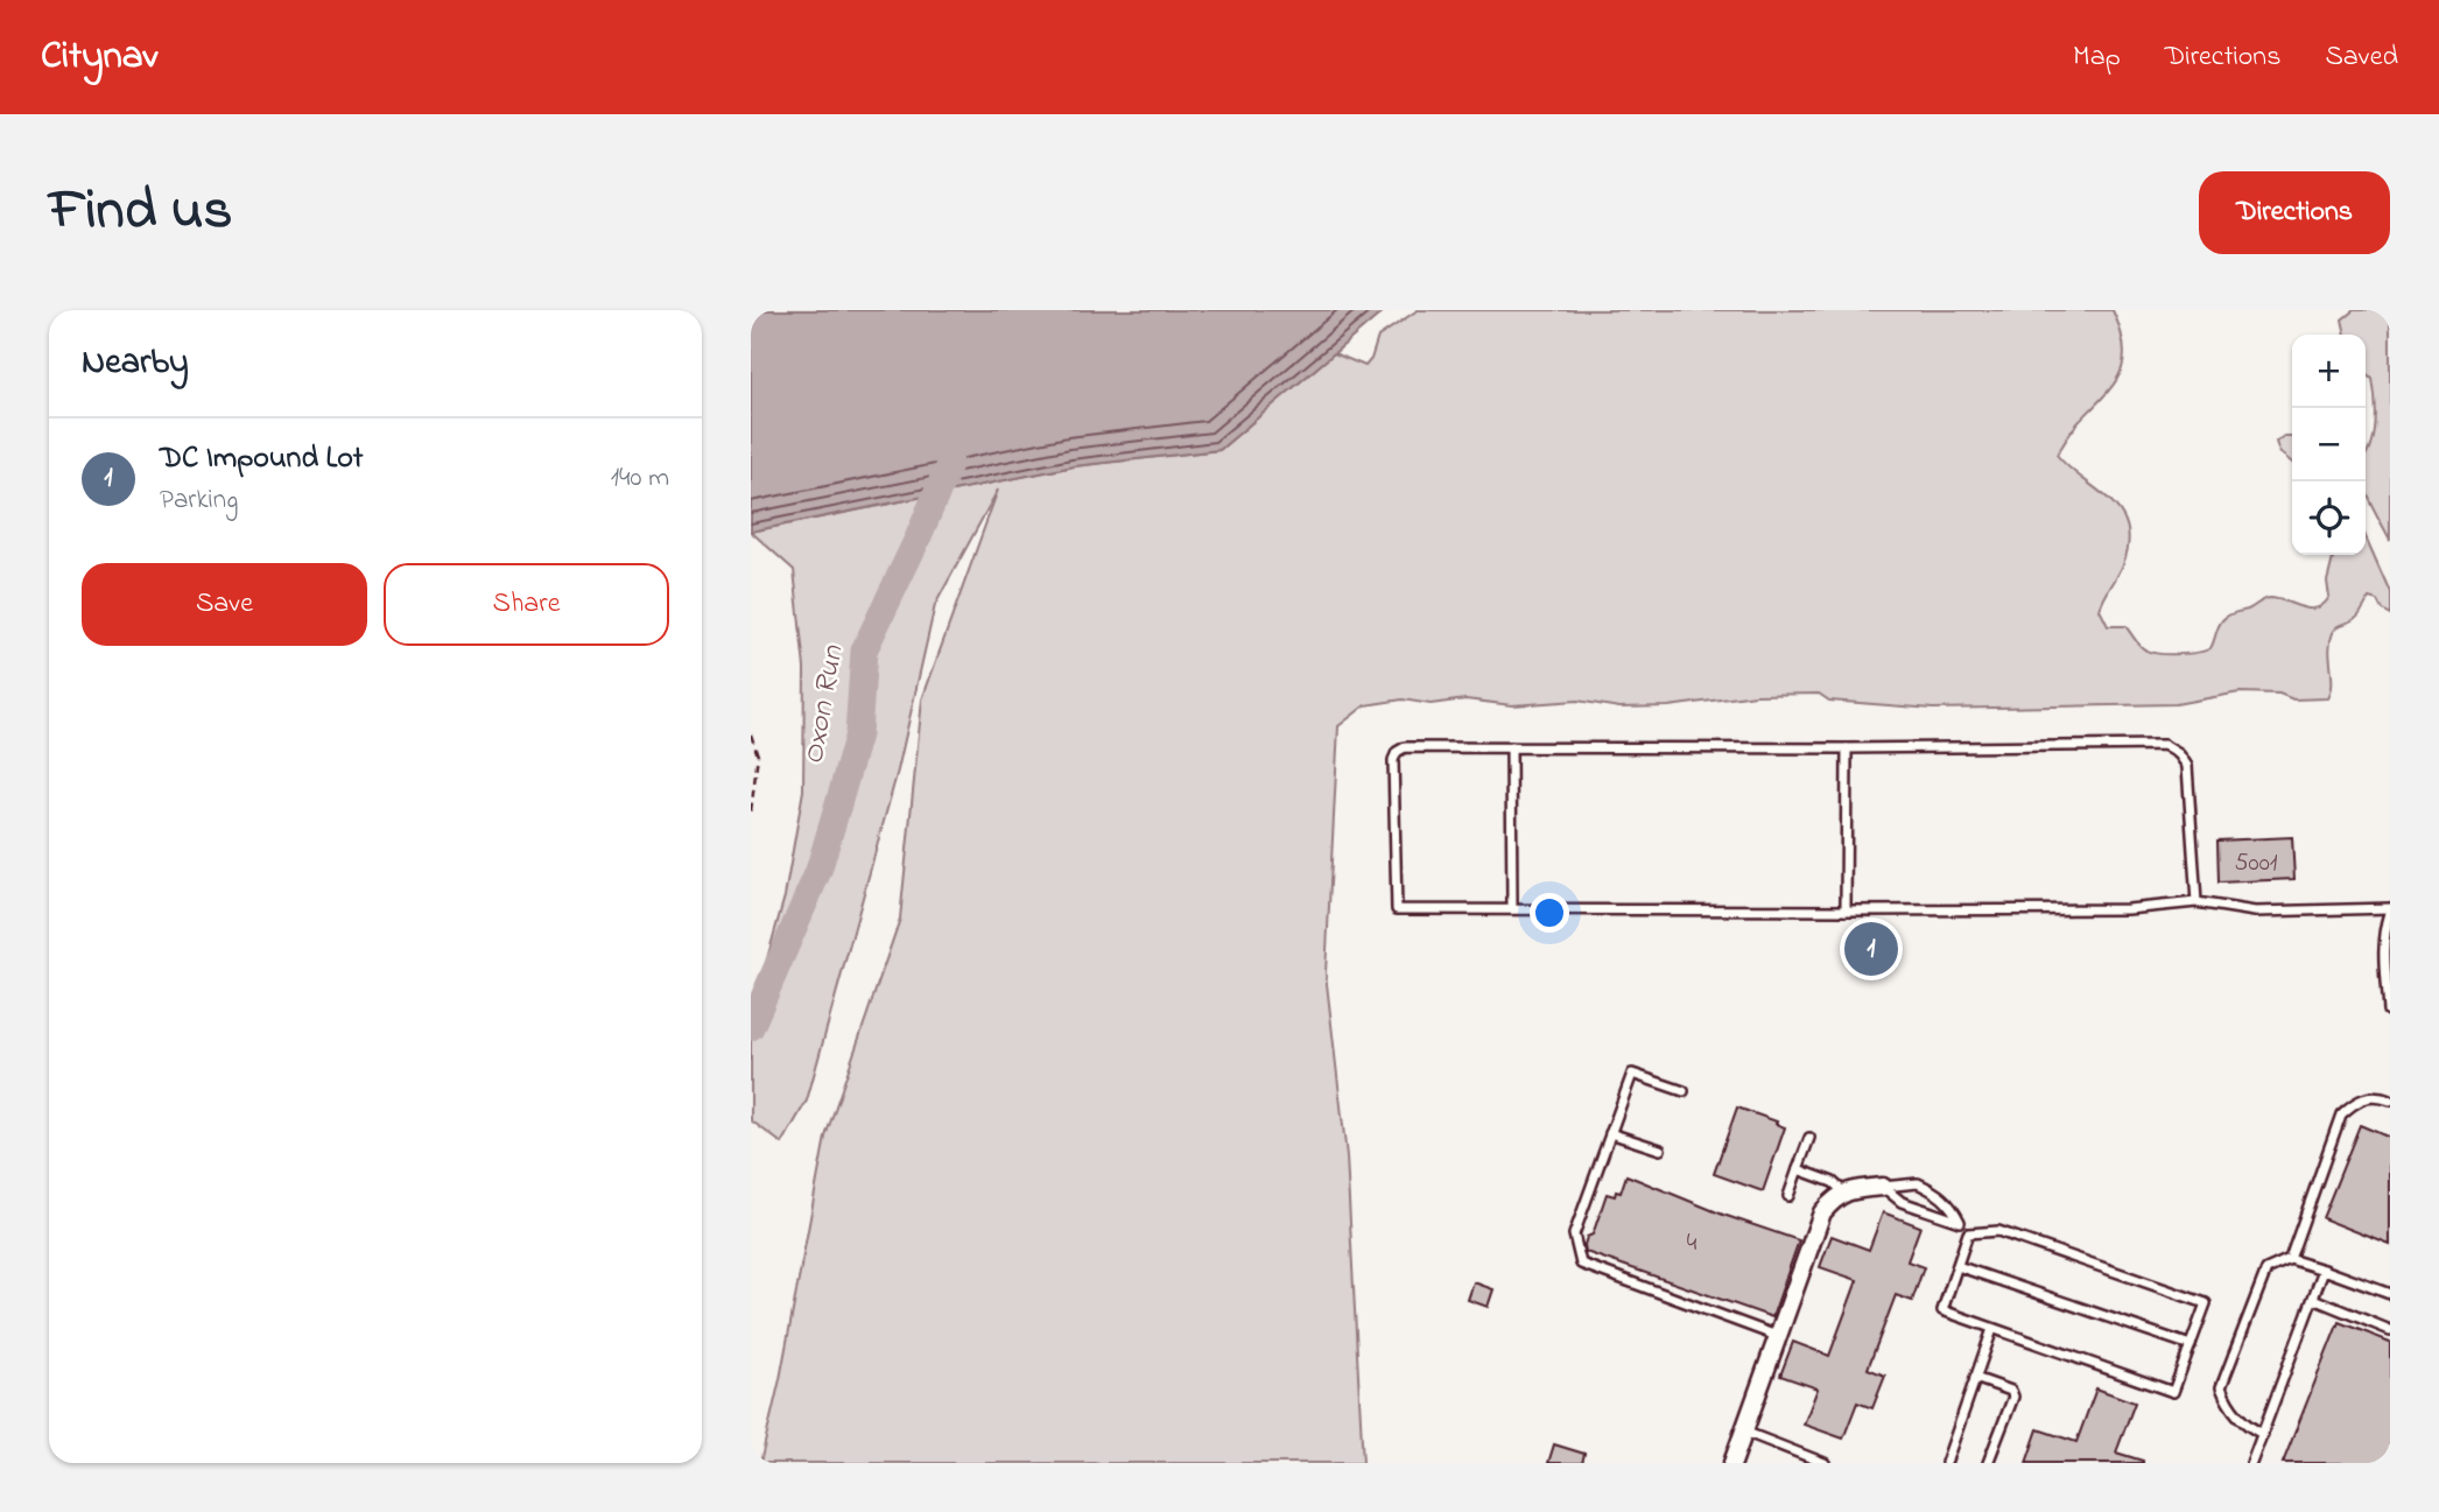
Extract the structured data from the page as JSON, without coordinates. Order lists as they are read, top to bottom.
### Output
{
  "water": ["Oxon Run"],
  "house_numbers": ["5001", "4"],
  "page": {
    "header": "Citynav",
    "nav": ["Map", "Directions", "Saved"],
    "title": "Find us",
    "buttons": [
      "Directions",
      ["Save", "Share"]
    ],
    "heading": "Nearby",
    "map_buttons": ["+", "−"],
    "list": [
      {
        "mark": "1",
        "name": "DC Impound Lot",
        "note": "Parking",
        "value": "140 m"
      }
    ],
    "pins": "1"
  }
}
